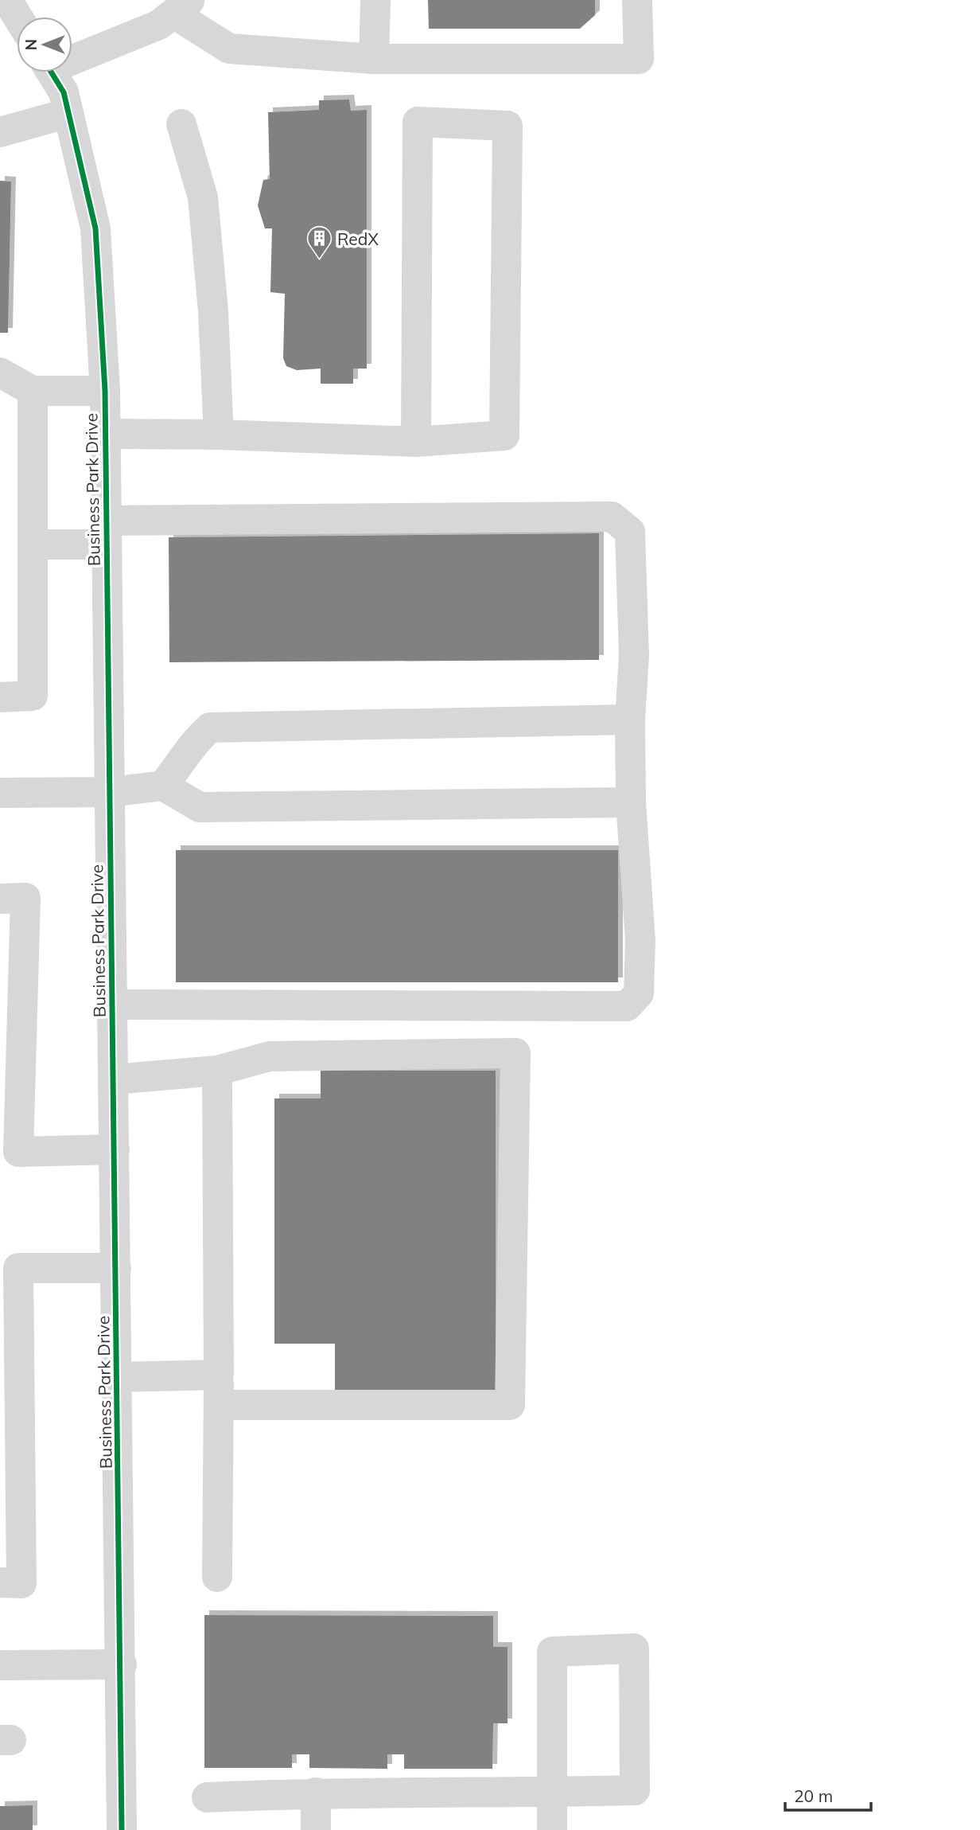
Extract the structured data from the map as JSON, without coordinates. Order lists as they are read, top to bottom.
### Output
{
  "streets": {
    "street": ["Business Park Drive"]
  },
  "places": {
    "building": ["RedX"]
  },
  "scale_bar": "20 m",
  "north": "left"
}
